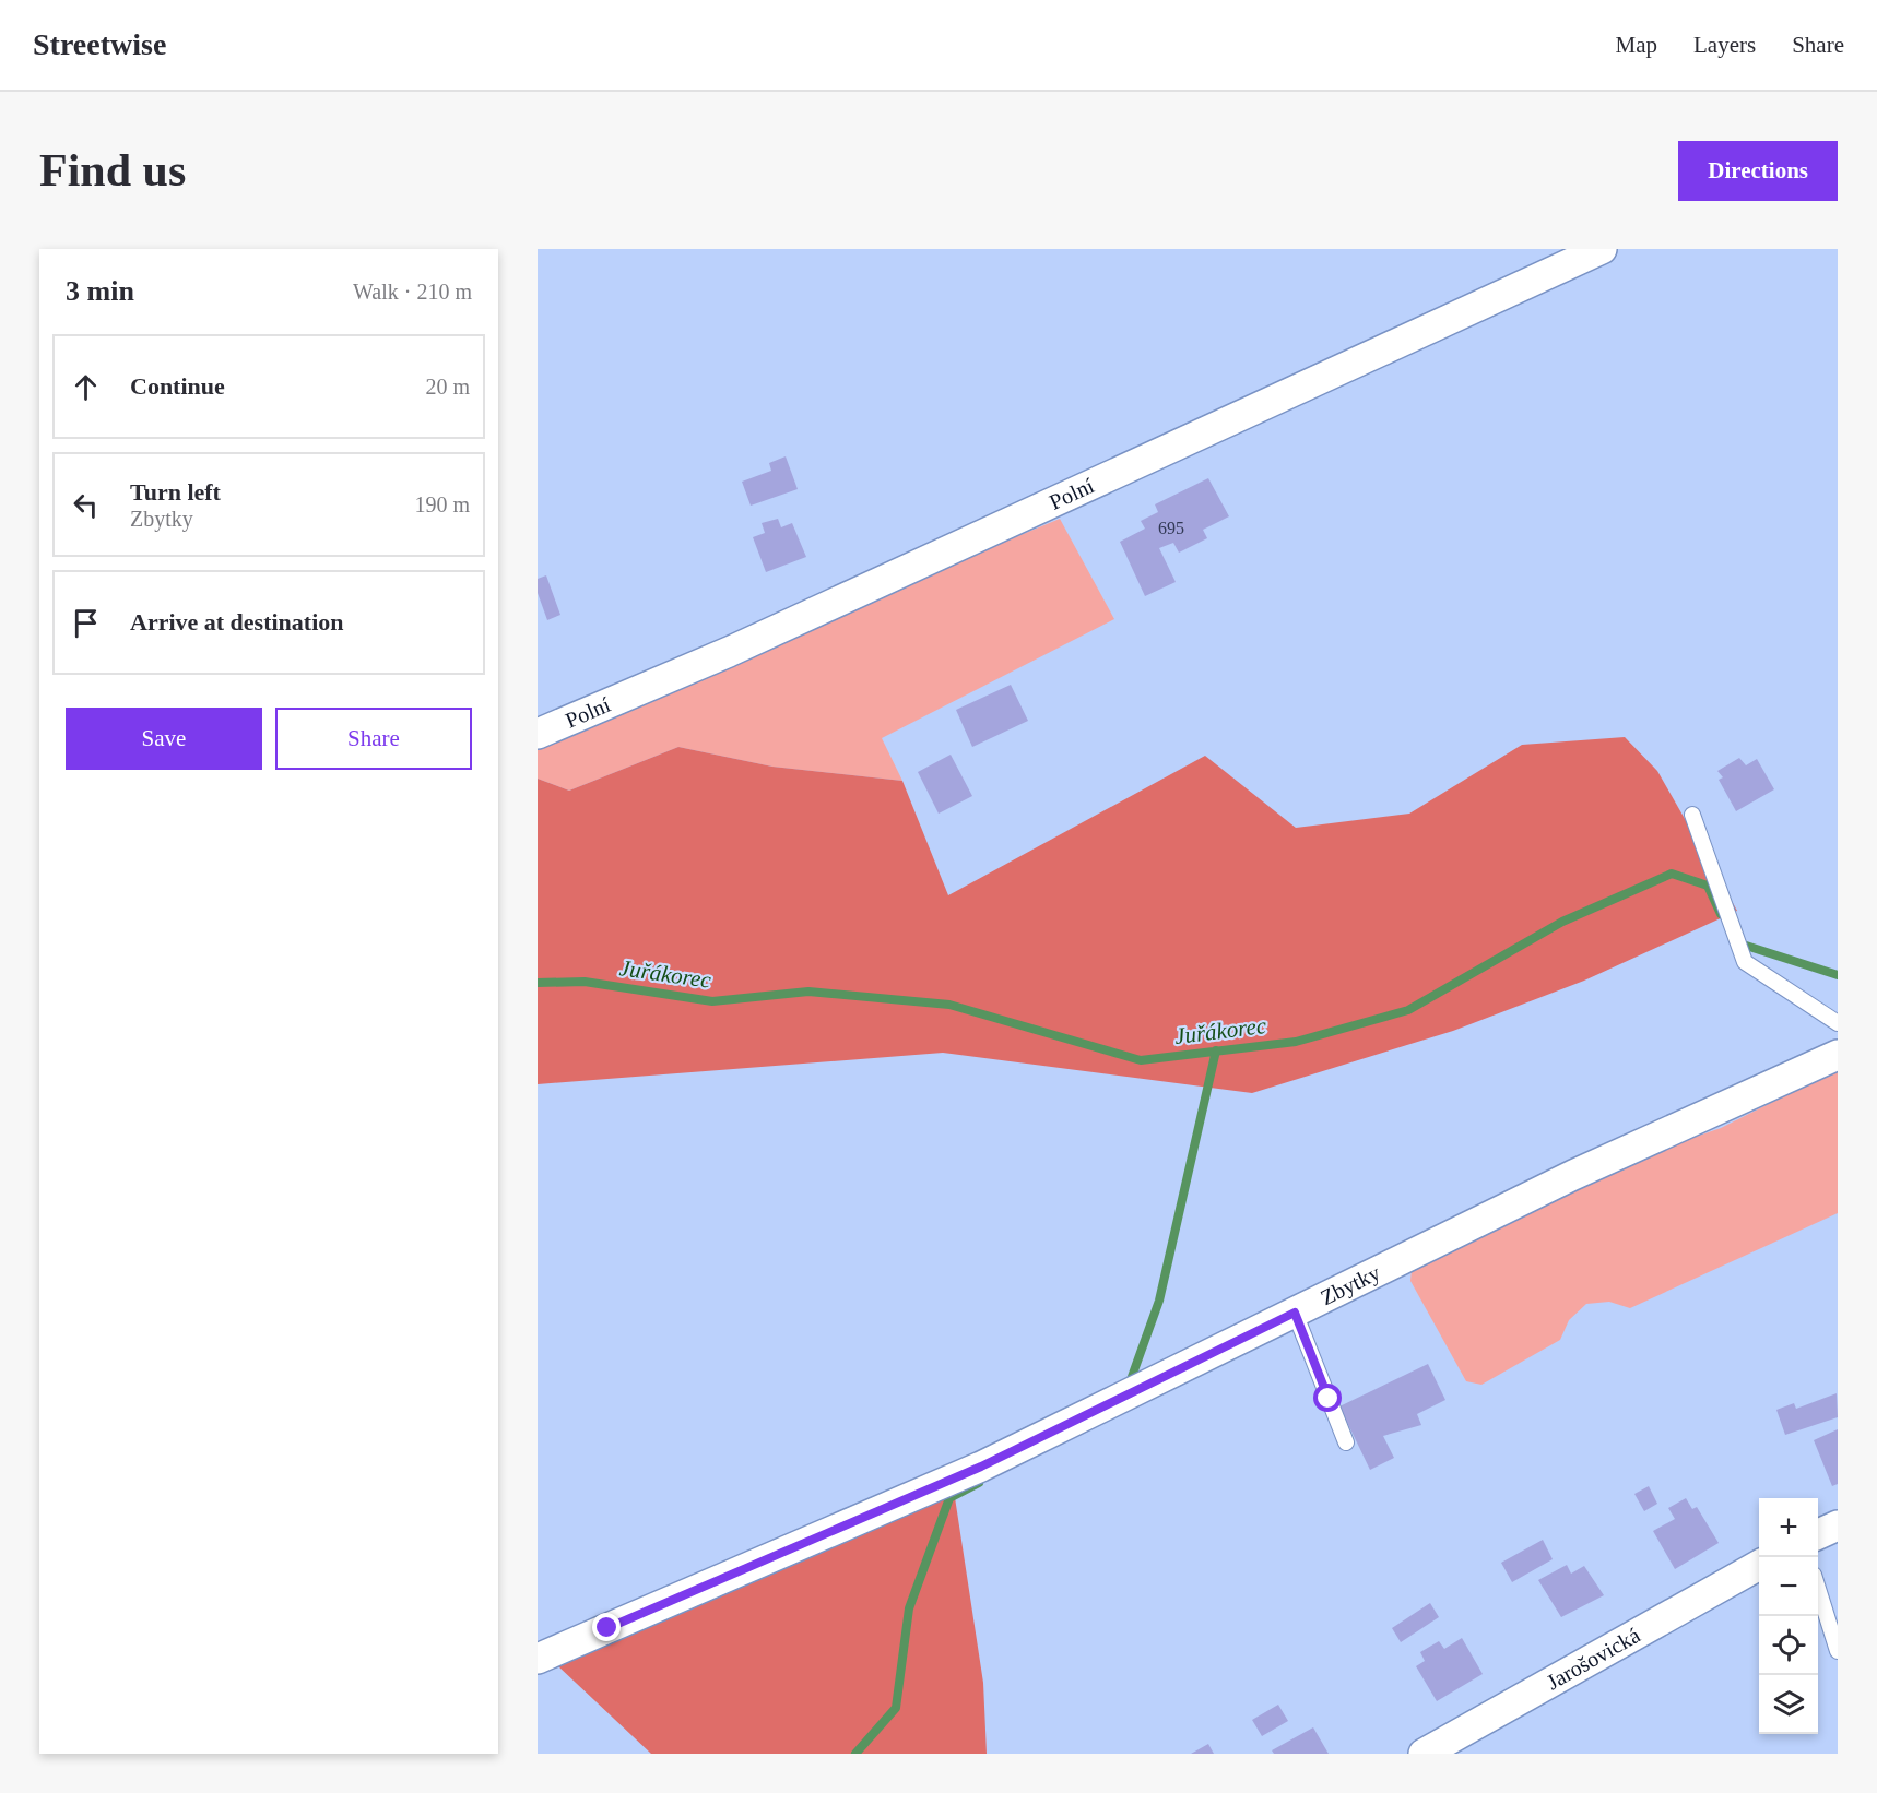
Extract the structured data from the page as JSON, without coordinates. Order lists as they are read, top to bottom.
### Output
{
  "streets": {
    "street": ["Polní", "Zbytky", "Jarošovická"]
  },
  "water": ["Juřákorec"],
  "house_numbers": ["695"],
  "page": {
    "header": "Streetwise",
    "nav": ["Map", "Layers", "Share"],
    "buttons": [
      "Directions",
      ["Save", "Share"]
    ],
    "title": "Find us",
    "heading": ["3 min", "Walk · 210 m"],
    "list": [
      ["Continue", "20 m"],
      ["Turn left", "Zbytky", "190 m"],
      "Arrive at destination"
    ],
    "map_buttons": ["+", "−"]
  }
}
